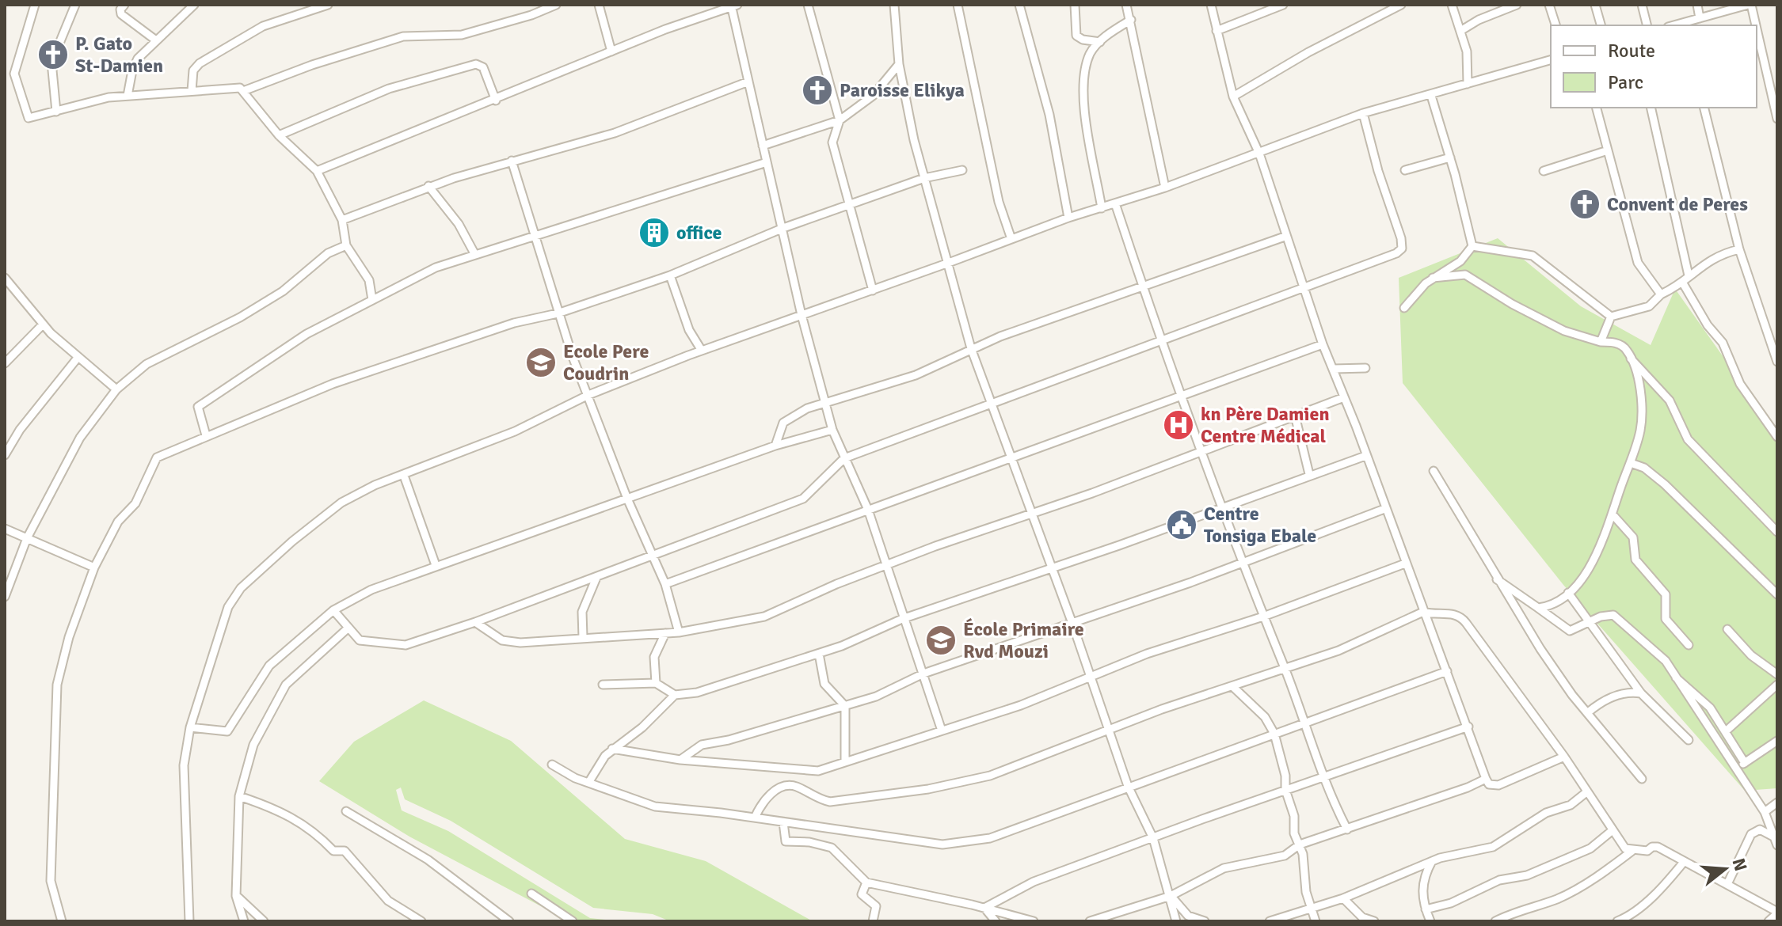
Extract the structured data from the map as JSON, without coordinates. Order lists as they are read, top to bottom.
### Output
{
  "places": {
    "church": ["P. Gato St-Damien", "Paroisse Elikya", "Convent de Peres"],
    "building": ["office"],
    "school or university": ["Ecole Pere Coudrin", "École Primaire Rvd Mouzi"],
    "hospital": ["kn Père Damien Centre Médical"],
    "public building": ["Centre Tonsiga Ebale"]
  },
  "legend": ["Route", "Parc"],
  "north": "right"
}
